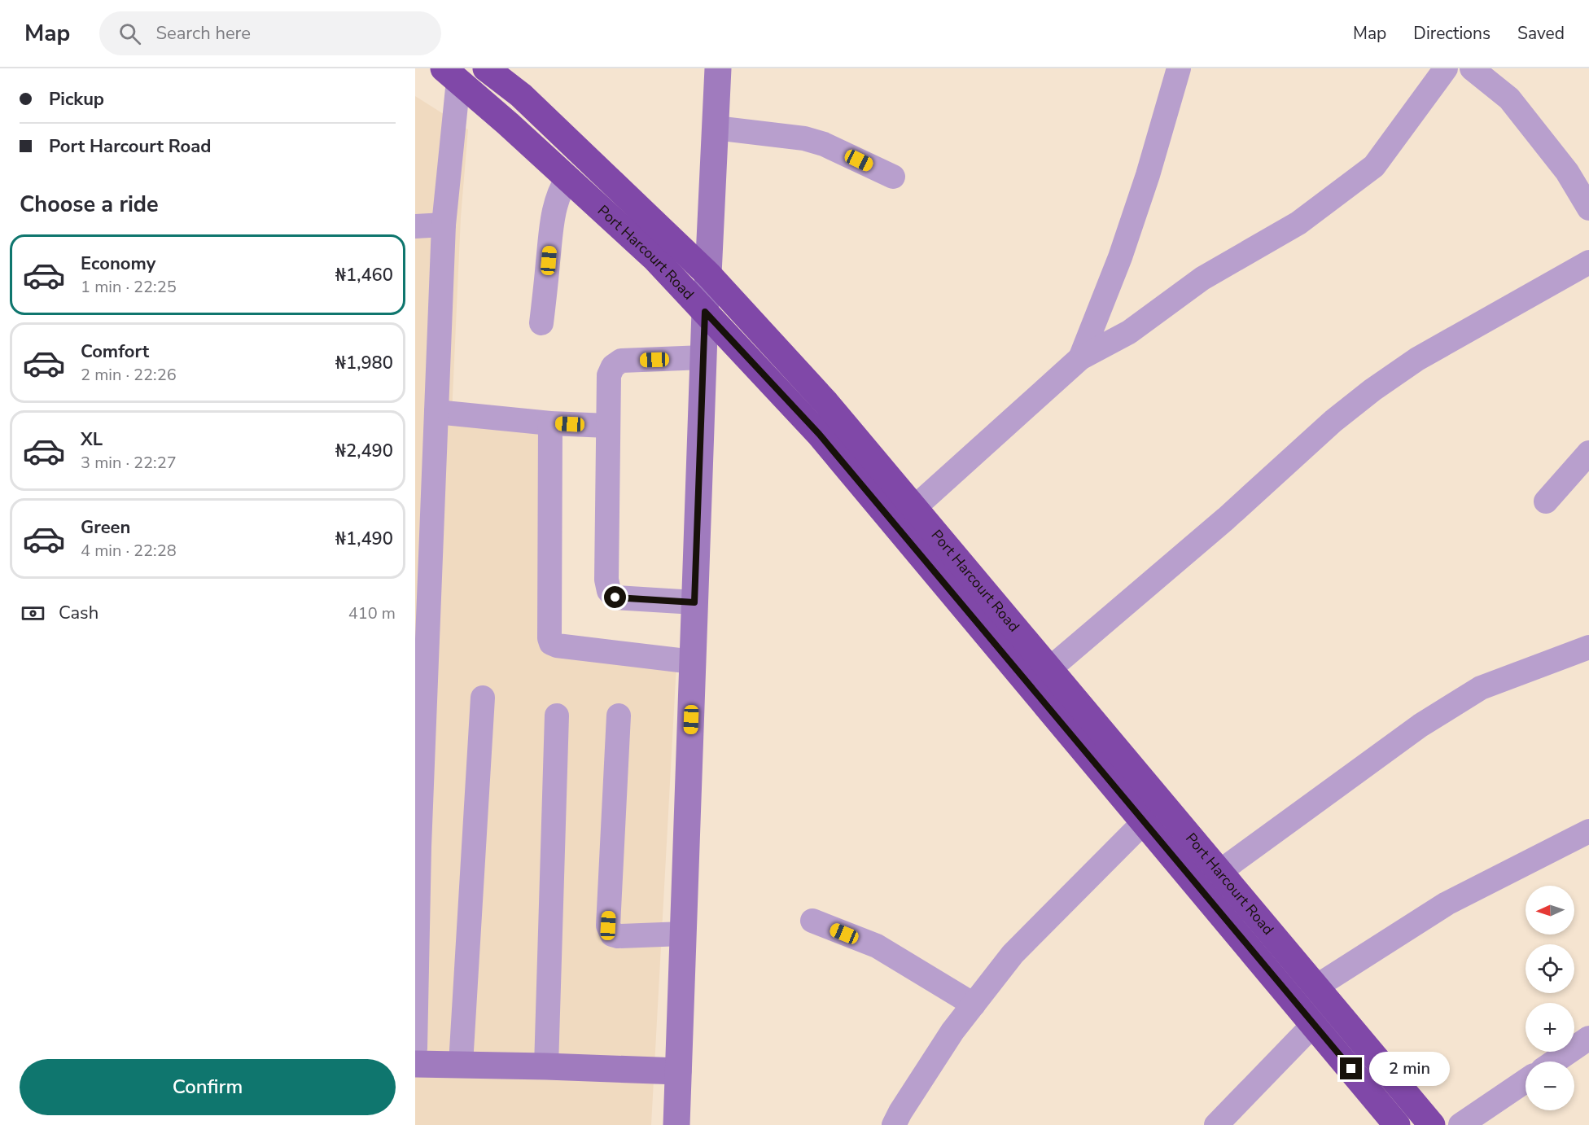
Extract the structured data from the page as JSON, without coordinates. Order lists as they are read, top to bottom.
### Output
{
  "streets": {
    "highway": ["Port Harcourt Road"]
  },
  "north": "left",
  "page": {
    "header": "Map",
    "search": "Search here",
    "nav": ["Map", "Directions", "Saved"],
    "banner": ["Pickup", "Port Harcourt Road"],
    "heading": "Choose a ride",
    "list": [
      {
        "name": "Economy",
        "note": "1 min · 22:25",
        "value": "₦1,460"
      },
      {
        "name": "Comfort",
        "note": "2 min · 22:26",
        "value": "₦1,980"
      },
      {
        "name": "XL",
        "note": "3 min · 22:27",
        "value": "₦2,490"
      },
      {
        "name": "Green",
        "note": "4 min · 22:28",
        "value": "₦1,490"
      }
    ],
    "pay": ["Cash", "410 m"],
    "map_buttons": ["+", "−"],
    "buttons": "Confirm",
    "bubble": "2 min"
  }
}
